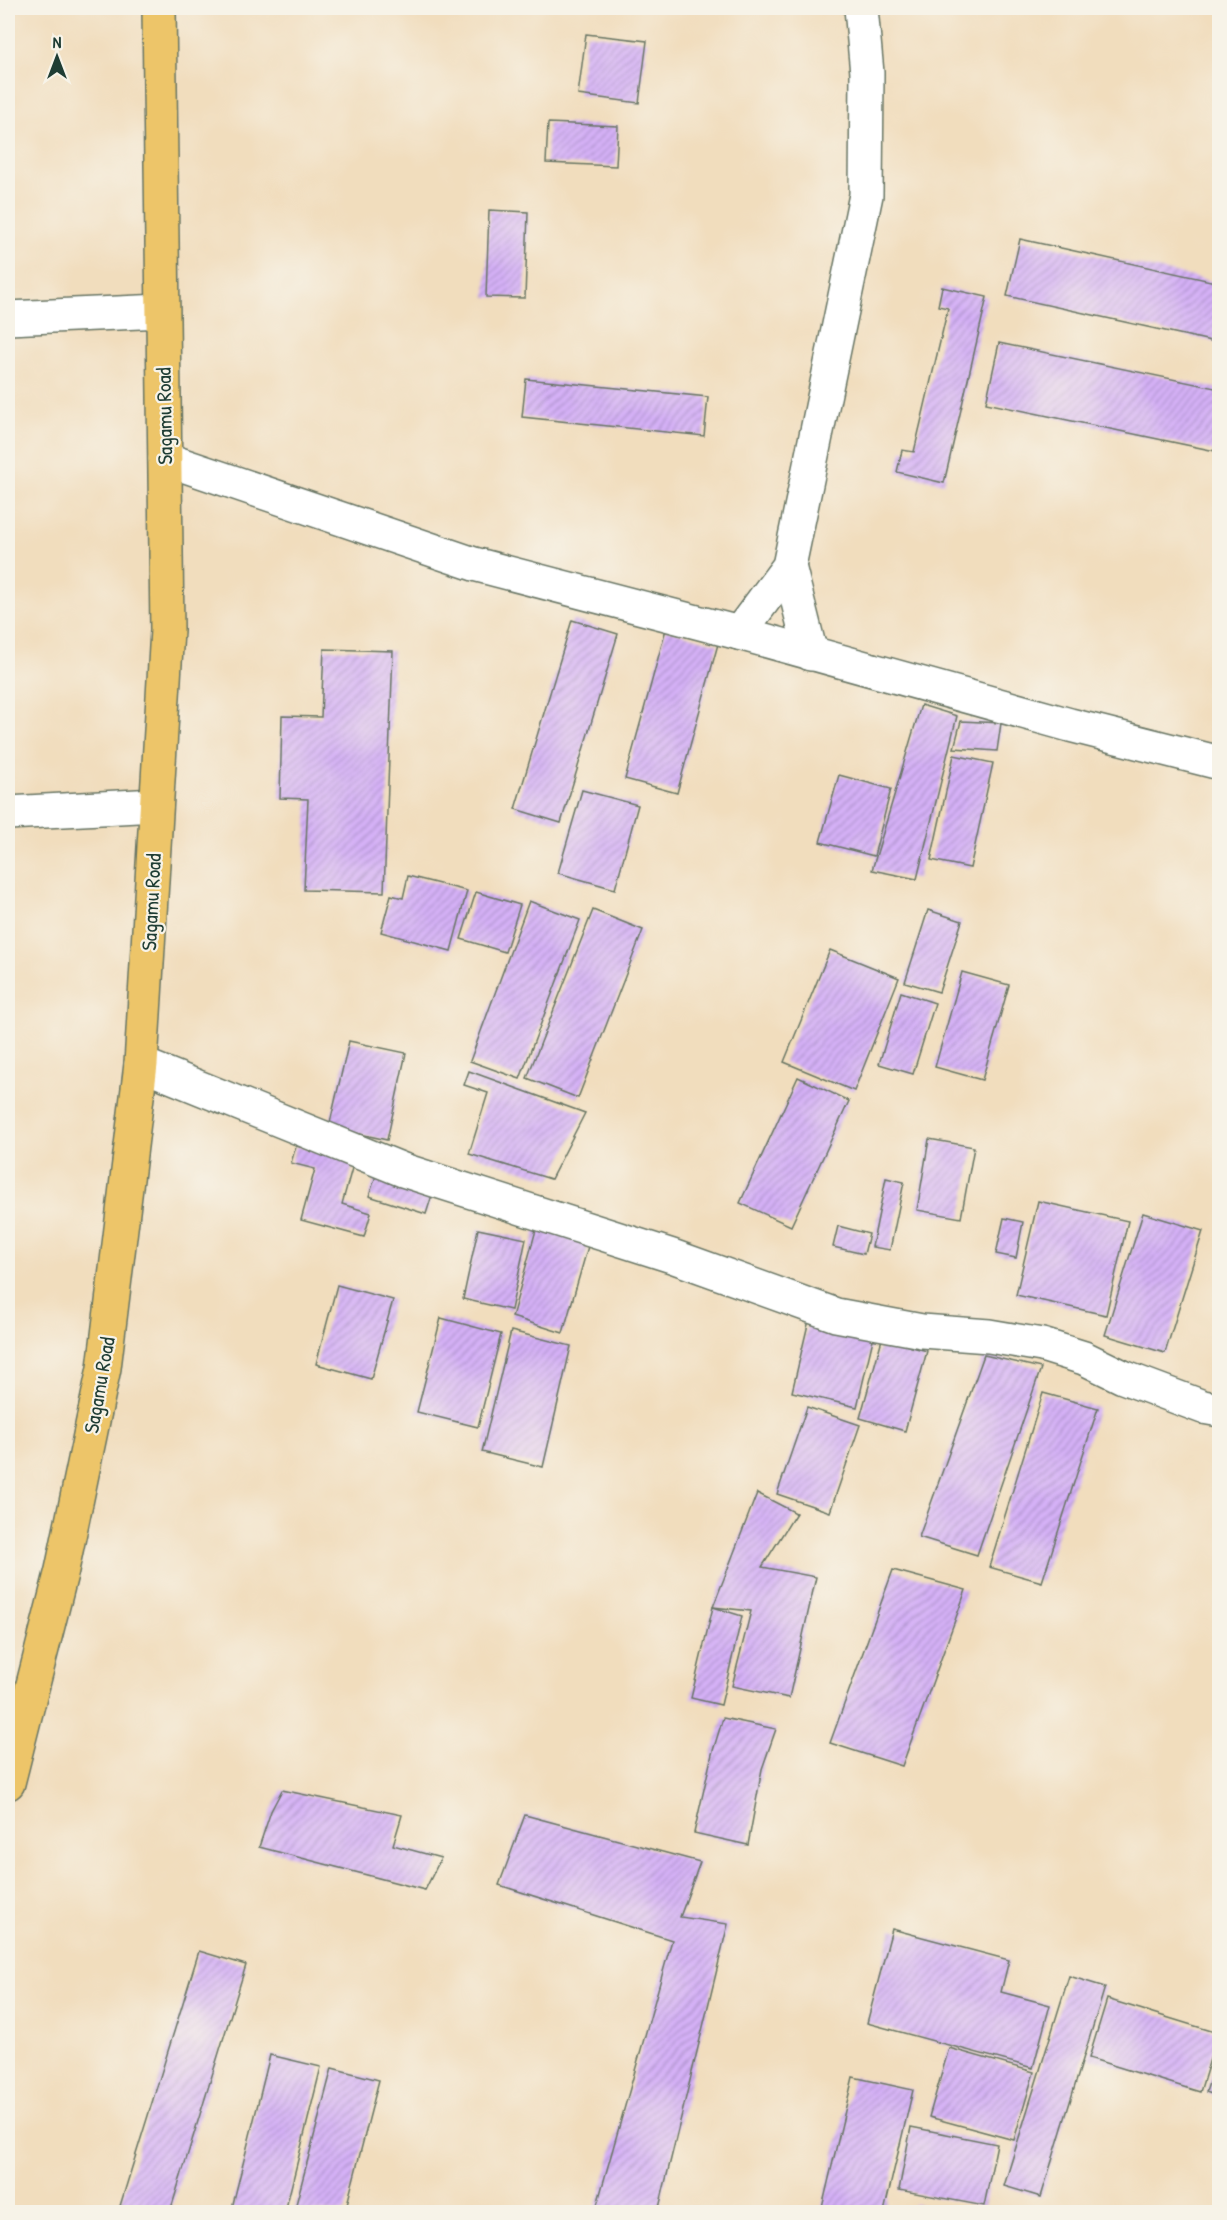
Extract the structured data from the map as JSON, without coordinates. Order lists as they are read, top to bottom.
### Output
{
  "streets": {
    "highway": ["Sagamu Road"]
  },
  "north": "top"
}
